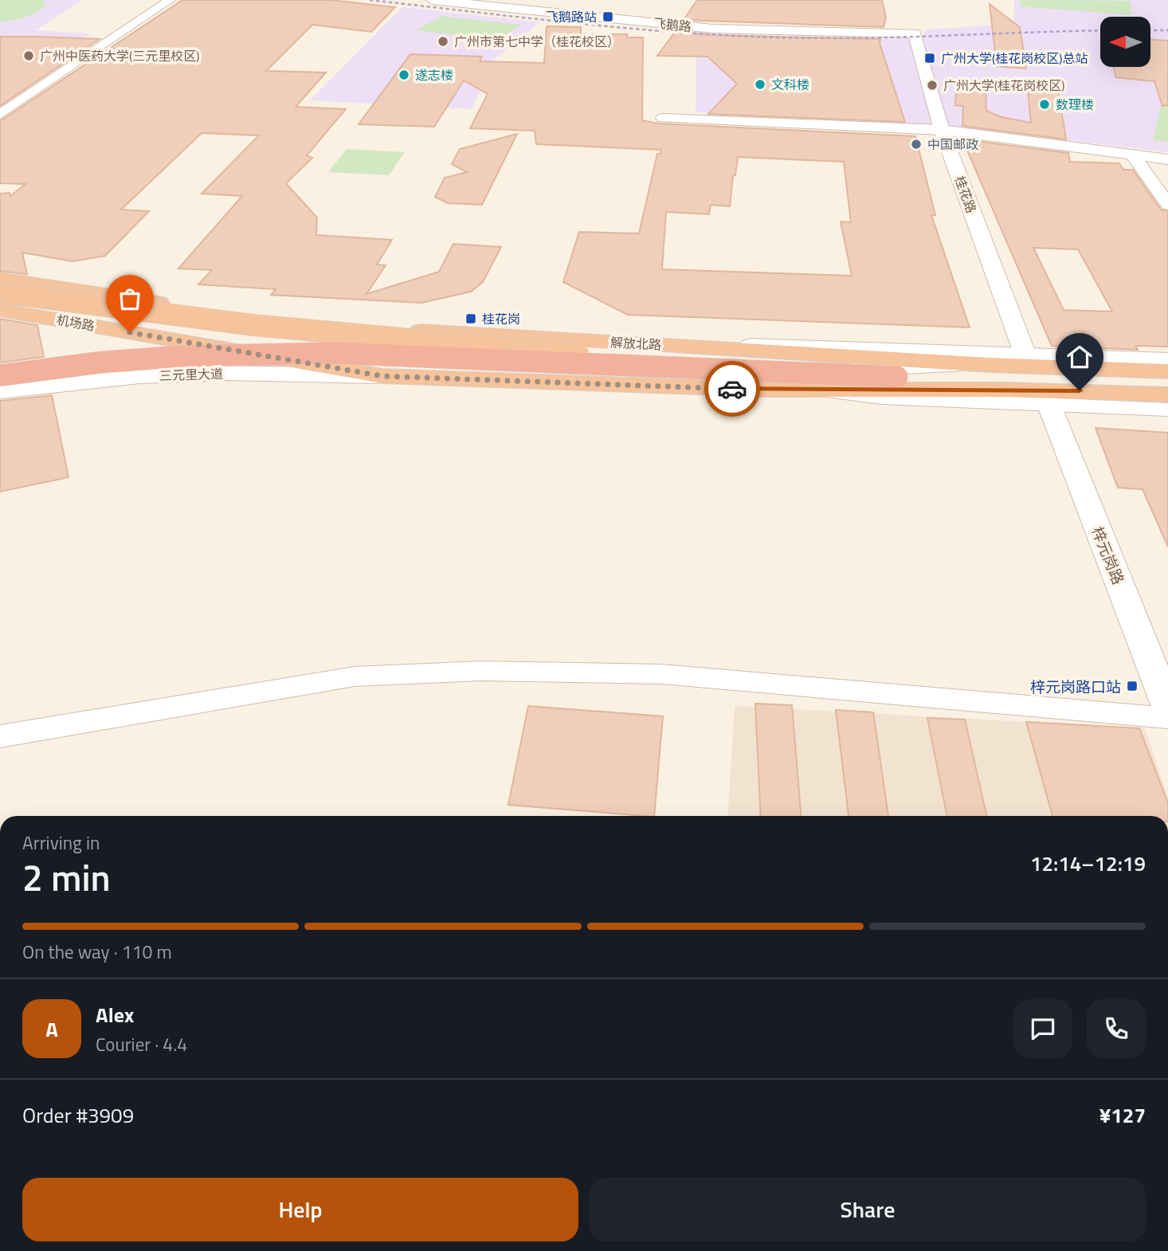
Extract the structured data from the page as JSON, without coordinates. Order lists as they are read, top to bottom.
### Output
{
  "streets": {
    "highway": ["机场路"],
    "street": [
      "飞鹅路",
      "桂花路",
      "三元里大道",
      "梓元岗路"
    ]
  },
  "crossings": [
    ["飞鹅路", "桂花路"],
    ["机场路", "三元里大道"]
  ],
  "places": {
    "transit": [
      "飞鹅路站",
      "广州大学(桂花岗校区)总站",
      "桂花岗",
      "梓元岗路口站"
    ],
    "other": [
      "广州市第七中学（桂花校区）",
      "广州中医药大学(三元里校区)",
      "遂志楼",
      "文科楼",
      "广州大学(桂花岗校区)",
      "数理楼",
      "中国邮政"
    ]
  },
  "north": "left",
  "page": {
    "heading": ["2 min", "Arriving in", "12:14–12:19"],
    "panel": [
      "Alex",
      "Courier · 4.4",
      "Order #3909",
      "¥127"
    ],
    "bar": "On the way · 110 m",
    "round": "A",
    "buttons": ["Help", "Share"]
  }
}
